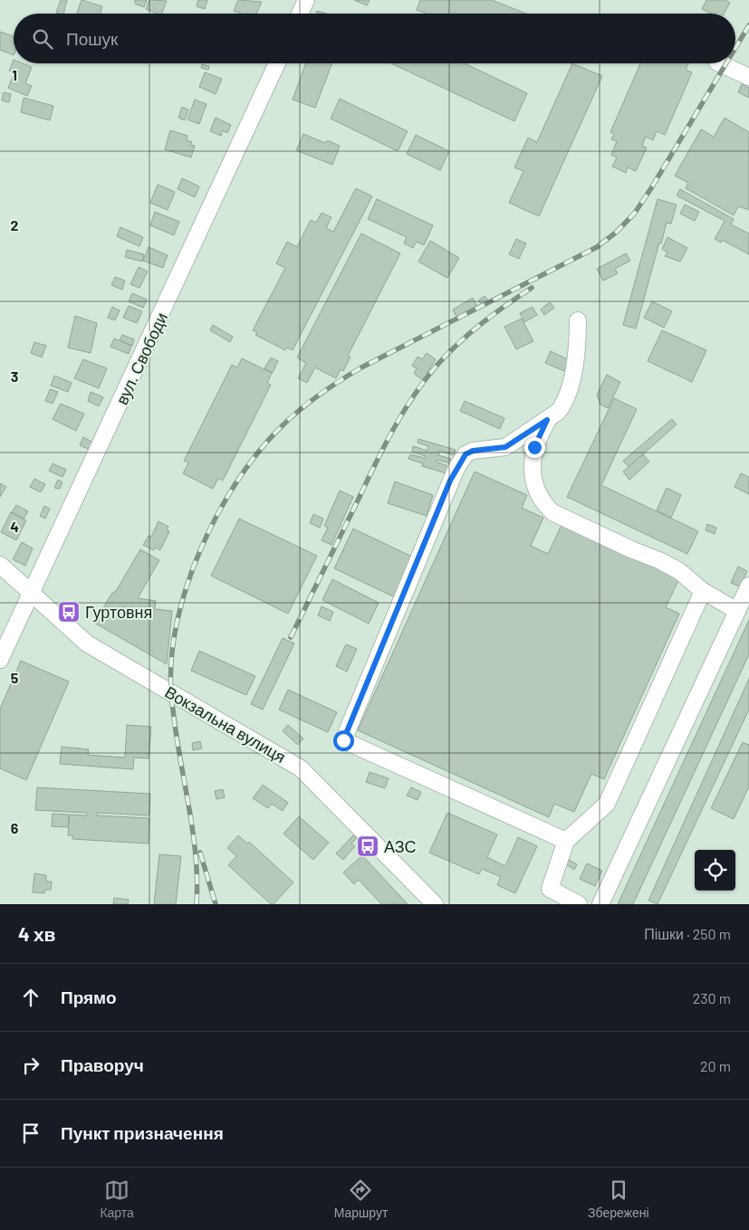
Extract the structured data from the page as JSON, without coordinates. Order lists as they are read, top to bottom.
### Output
{
  "streets": {
    "street": ["вул. Свободи", "Вокзальна вулиця"]
  },
  "crossings": [
    ["вул. Свободи", "Вокзальна вулиця"]
  ],
  "places": {
    "bus stop": ["Гуртовня", "АЗС"]
  },
  "page": {
    "search": "Пошук",
    "heading": ["4 хв", "Пішки · 250 m"],
    "list": [
      ["Прямо", "230 m"],
      ["Праворуч", "20 m"],
      "Пункт призначення"
    ],
    "nav": ["Карта", "Маршрут", "Збережені"]
  },
  "grid": {
    "rows": [
      "1",
      "2",
      "3",
      "4",
      "5",
      "6"
    ]
  }
}
